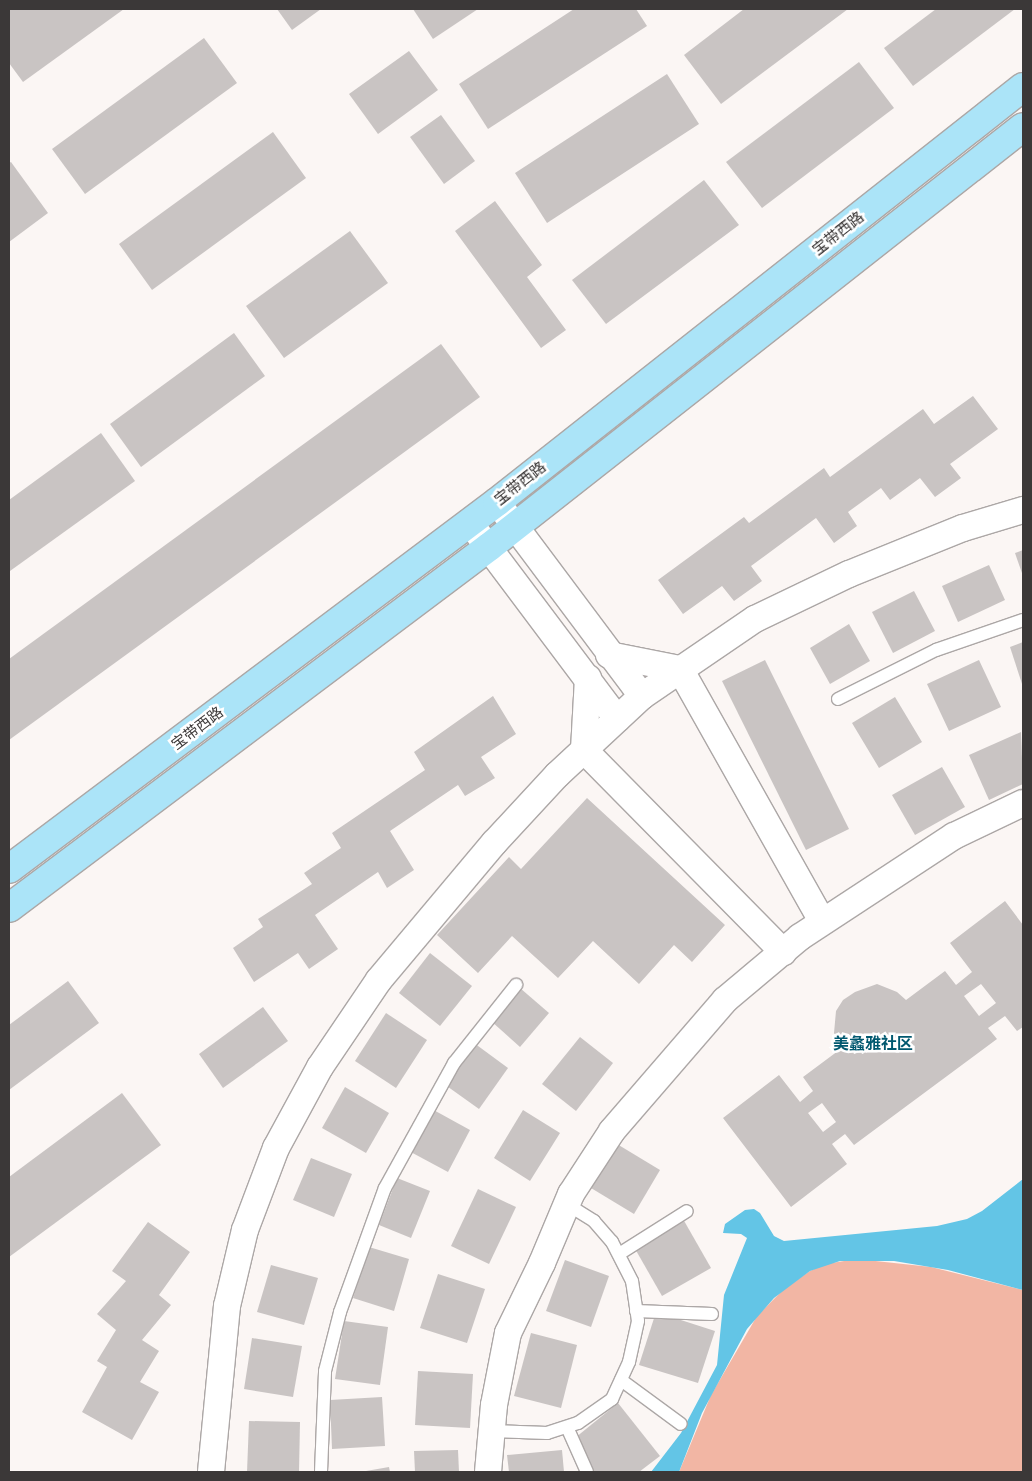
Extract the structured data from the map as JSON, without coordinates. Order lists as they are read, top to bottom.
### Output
{
  "streets": {
    "main road": ["宝带西路"]
  },
  "districts": ["美蠡雅社区"]
}
